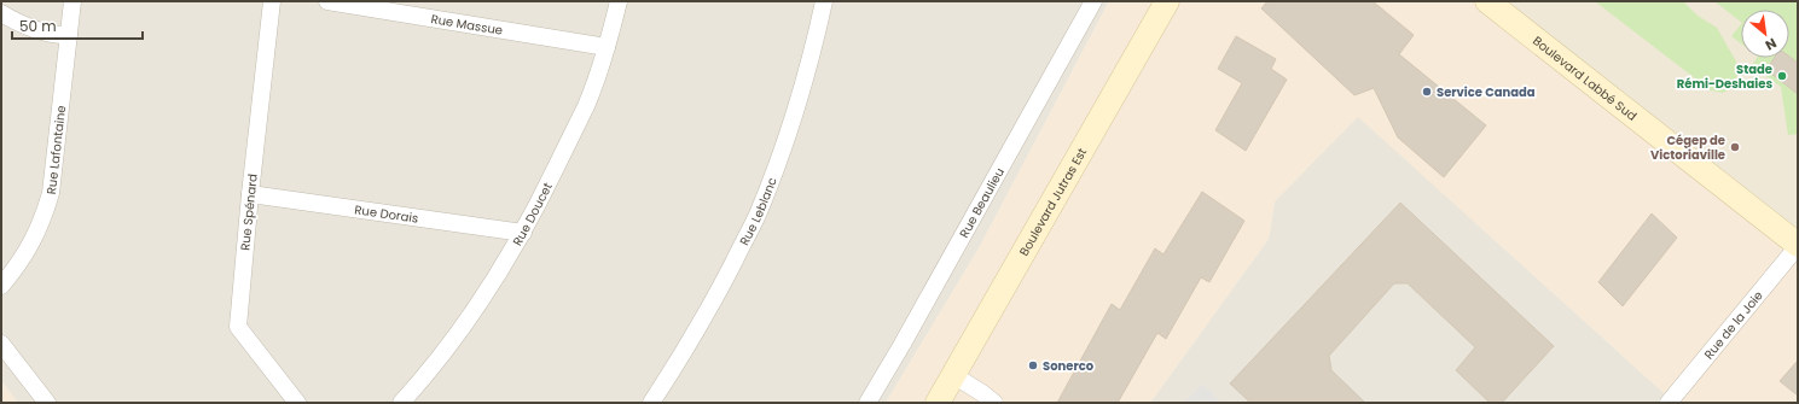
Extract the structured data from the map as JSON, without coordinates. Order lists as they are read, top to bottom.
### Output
{
  "streets": {
    "main road": ["Boulevard Labbé Sud", "Boulevard Jutras Est"],
    "street": [
      "Rue Massue",
      "Rue Lafontaine",
      "Rue Beaulieu",
      "Rue Leblanc",
      "Rue Spénard",
      "Rue Dorais",
      "Rue Doucet",
      "Rue de la Joie"
    ]
  },
  "crossings": [
    ["Rue Massue", "Rue Doucet"],
    ["Boulevard Labbé Sud", "Rue de la Joie"],
    ["Rue Spénard", "Rue Dorais"],
    ["Rue Dorais", "Rue Doucet"]
  ],
  "places": [
    "Stade Rémi-Deshaies",
    "Service Canada",
    "Cégep de Victoriaville",
    "Sonerco"
  ],
  "scale_bar": "50 m",
  "north": "bottom right"
}
